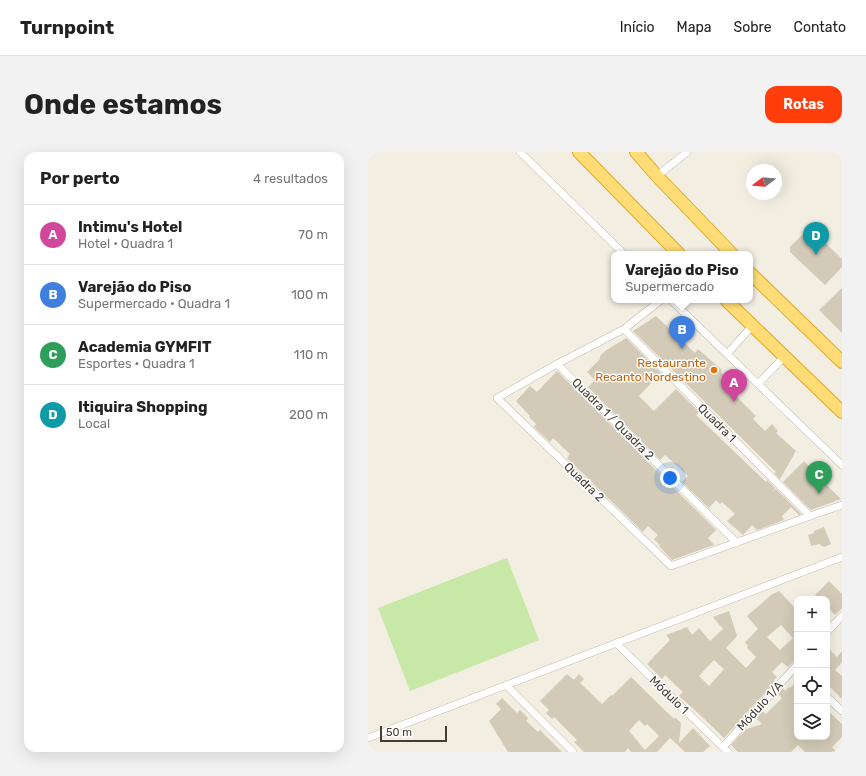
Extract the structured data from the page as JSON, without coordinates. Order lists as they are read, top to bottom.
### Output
{
  "streets": {
    "street": [
      "Quadra 1 / Quadra 2",
      "Quadra 1",
      "Quadra 2",
      "Módulo 1",
      "Módulo 1/A"
    ]
  },
  "crossings": [
    ["Quadra 1 / Quadra 2", "Quadra 2"],
    ["Módulo 1", "Módulo 1/A"]
  ],
  "places": ["Restaurante Recanto Nordestino"],
  "scale_bar": "50 m",
  "north": "left",
  "page": {
    "header": "Turnpoint",
    "nav": [
      "Início",
      "Mapa",
      "Sobre",
      "Contato"
    ],
    "buttons": "Rotas",
    "title": "Onde estamos",
    "heading": ["Por perto", "4 resultados"],
    "list": [
      {
        "mark": "A",
        "name": "Intimu's Hotel",
        "note": "Hotel · Quadra 1",
        "value": "70 m"
      },
      {
        "mark": "B",
        "name": "Varejão do Piso",
        "note": "Supermercado · Quadra 1",
        "value": "100 m"
      },
      {
        "mark": "C",
        "name": "Academia GYMFIT",
        "note": "Esportes · Quadra 1",
        "value": "110 m"
      },
      {
        "mark": "D",
        "name": "Itiquira Shopping",
        "note": "Local",
        "value": "200 m"
      }
    ],
    "pins": [
      "D",
      "B",
      "A",
      "C"
    ],
    "popup": ["Varejão do Piso", "Supermercado"],
    "map_buttons": ["+", "−"],
    "scale": "50 m"
  }
}
